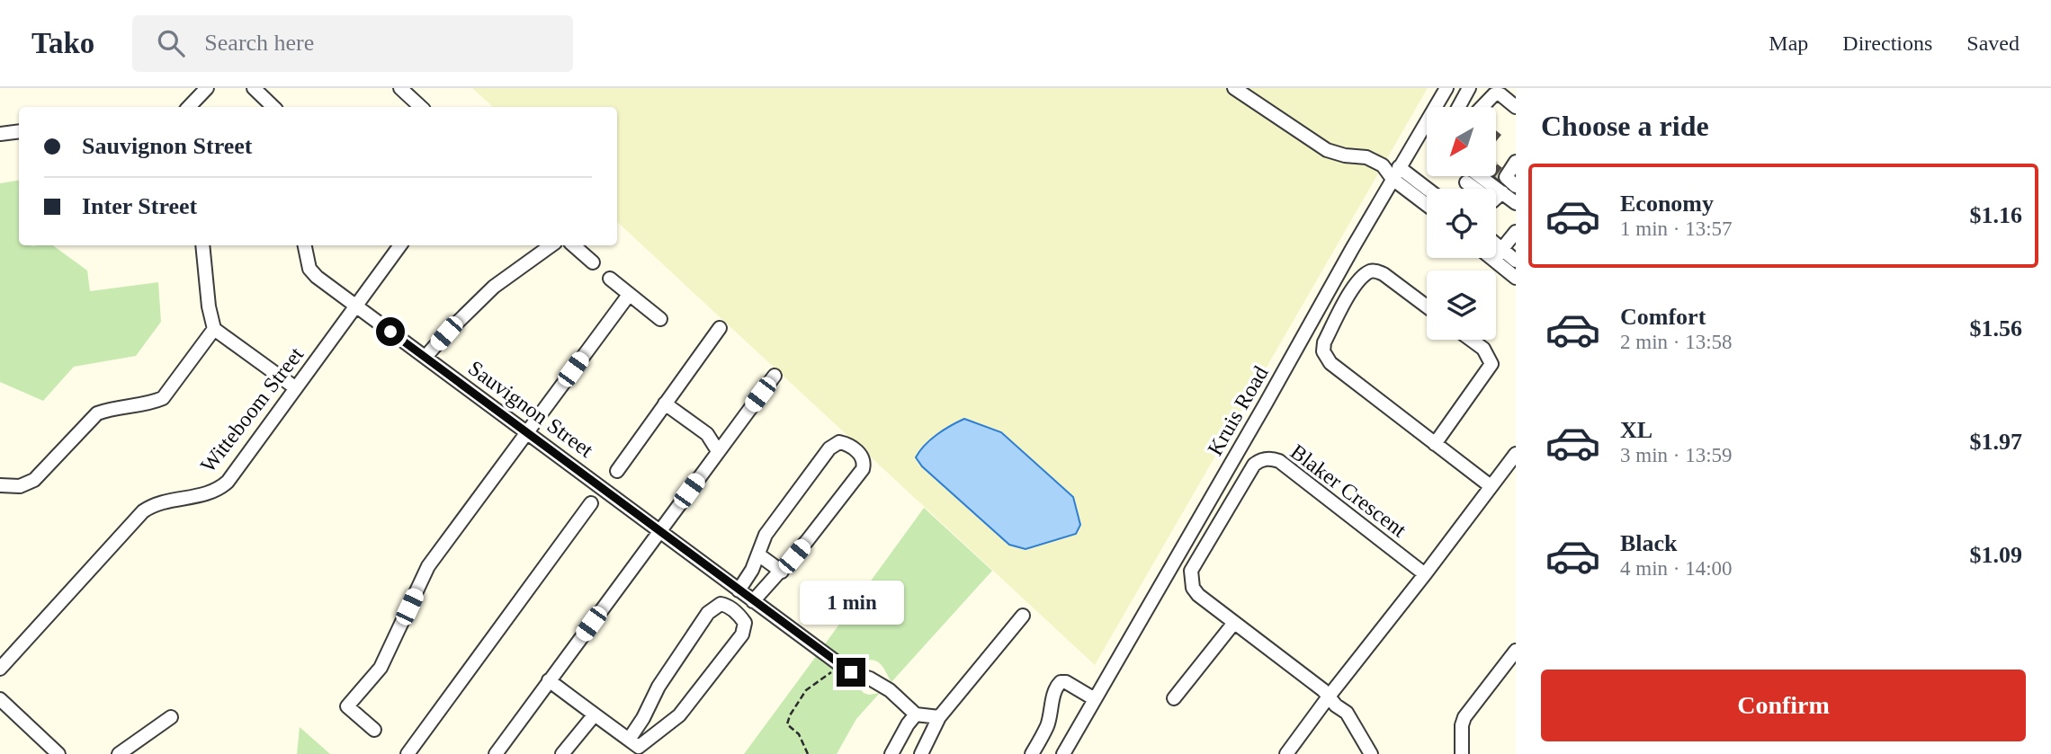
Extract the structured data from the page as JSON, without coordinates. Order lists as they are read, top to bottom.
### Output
{
  "streets": {
    "street": [
      "Sauvignon Street",
      "Witteboom Street",
      "Kruis Road",
      "Blaker Crescent"
    ]
  },
  "crossings": [
    ["Sauvignon Street", "Witteboom Street"]
  ],
  "north": "bottom left",
  "page": {
    "header": "Tako",
    "search": "Search here",
    "nav": ["Map", "Directions", "Saved"],
    "heading": "Choose a ride",
    "banner": ["Sauvignon Street", "Inter Street"],
    "list": [
      {
        "name": "Economy",
        "note": "1 min · 13:57",
        "value": "$1.16"
      },
      {
        "name": "Comfort",
        "note": "2 min · 13:58",
        "value": "$1.56"
      },
      {
        "name": "XL",
        "note": "3 min · 13:59",
        "value": "$1.97"
      },
      {
        "name": "Black",
        "note": "4 min · 14:00",
        "value": "$1.09"
      }
    ],
    "bubble": "1 min",
    "buttons": "Confirm"
  }
}
